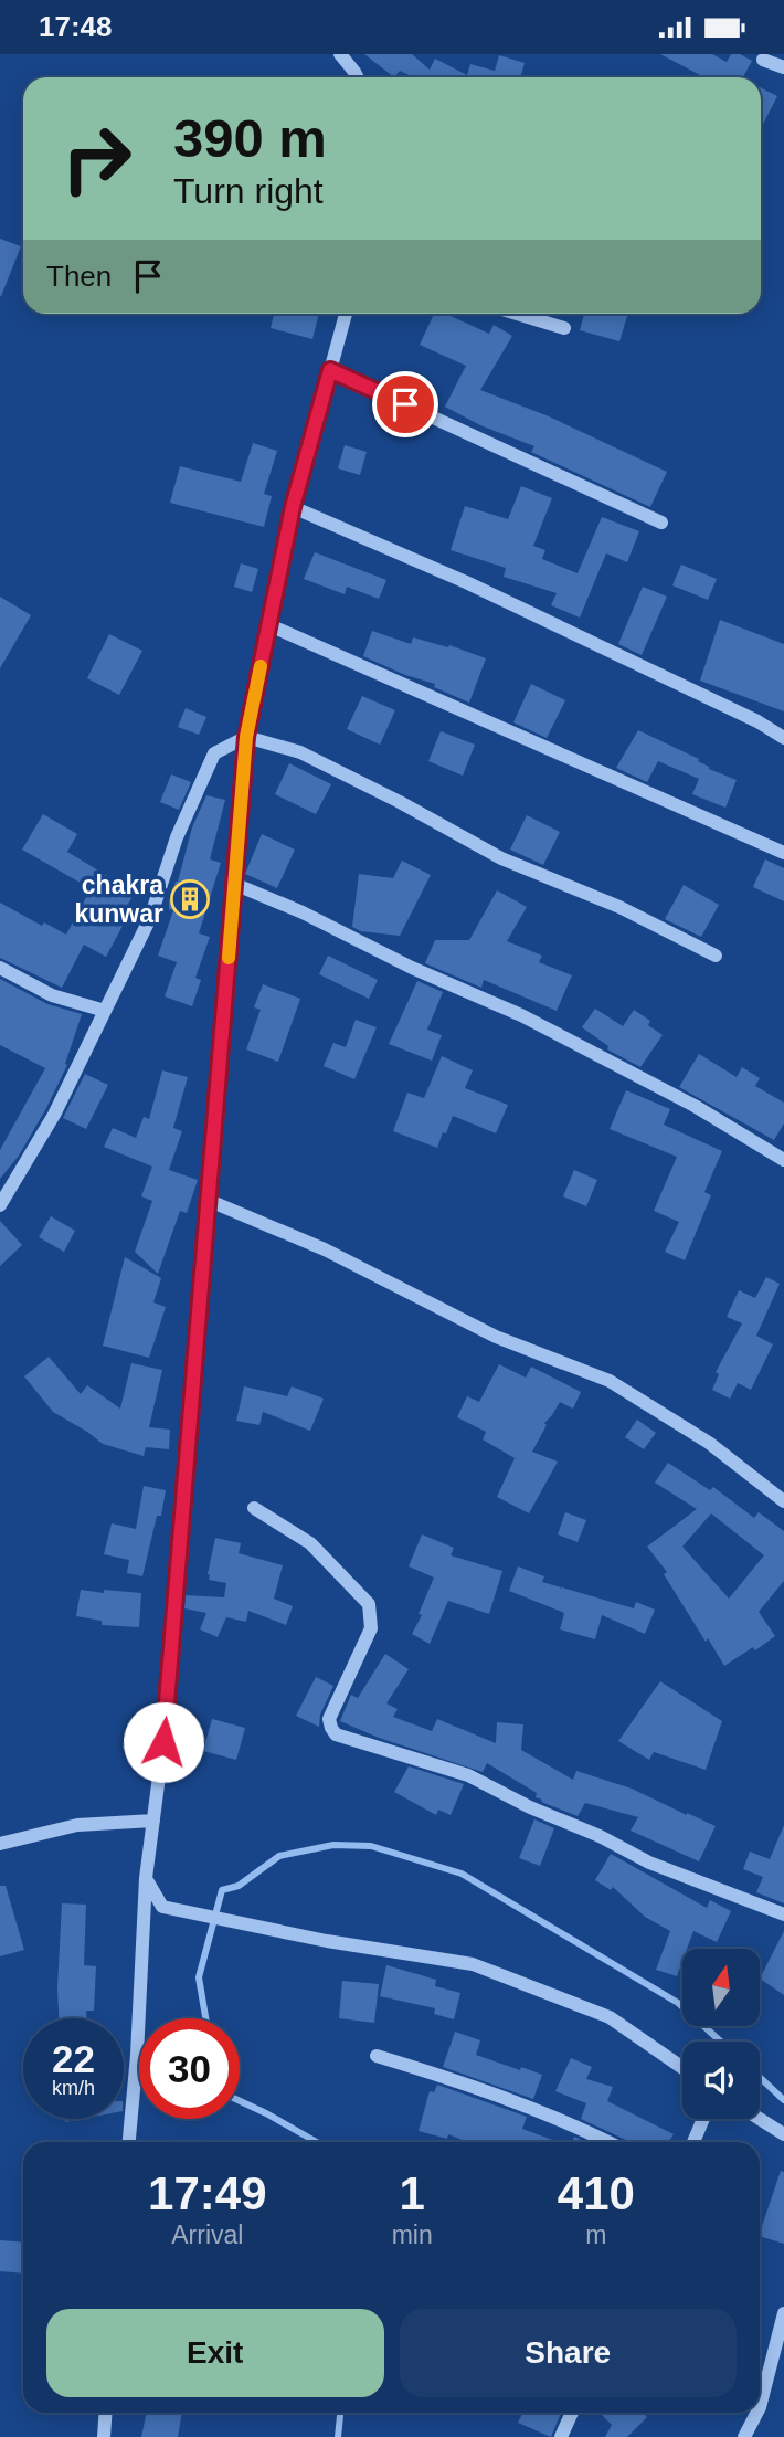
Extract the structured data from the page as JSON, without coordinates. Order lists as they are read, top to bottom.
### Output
{
  "places": {
    "building": ["chakra kunwar"]
  },
  "north": "top",
  "page": {
    "status": "17:48",
    "turn": ["390 m", "Turn right"],
    "then": "Then",
    "speed": "22 km/h",
    "limit": "30",
    "eta": [
      "17:49",
      "Arrival",
      "1",
      "min",
      "410",
      "m"
    ],
    "buttons": ["Exit", "Share"]
  }
}
